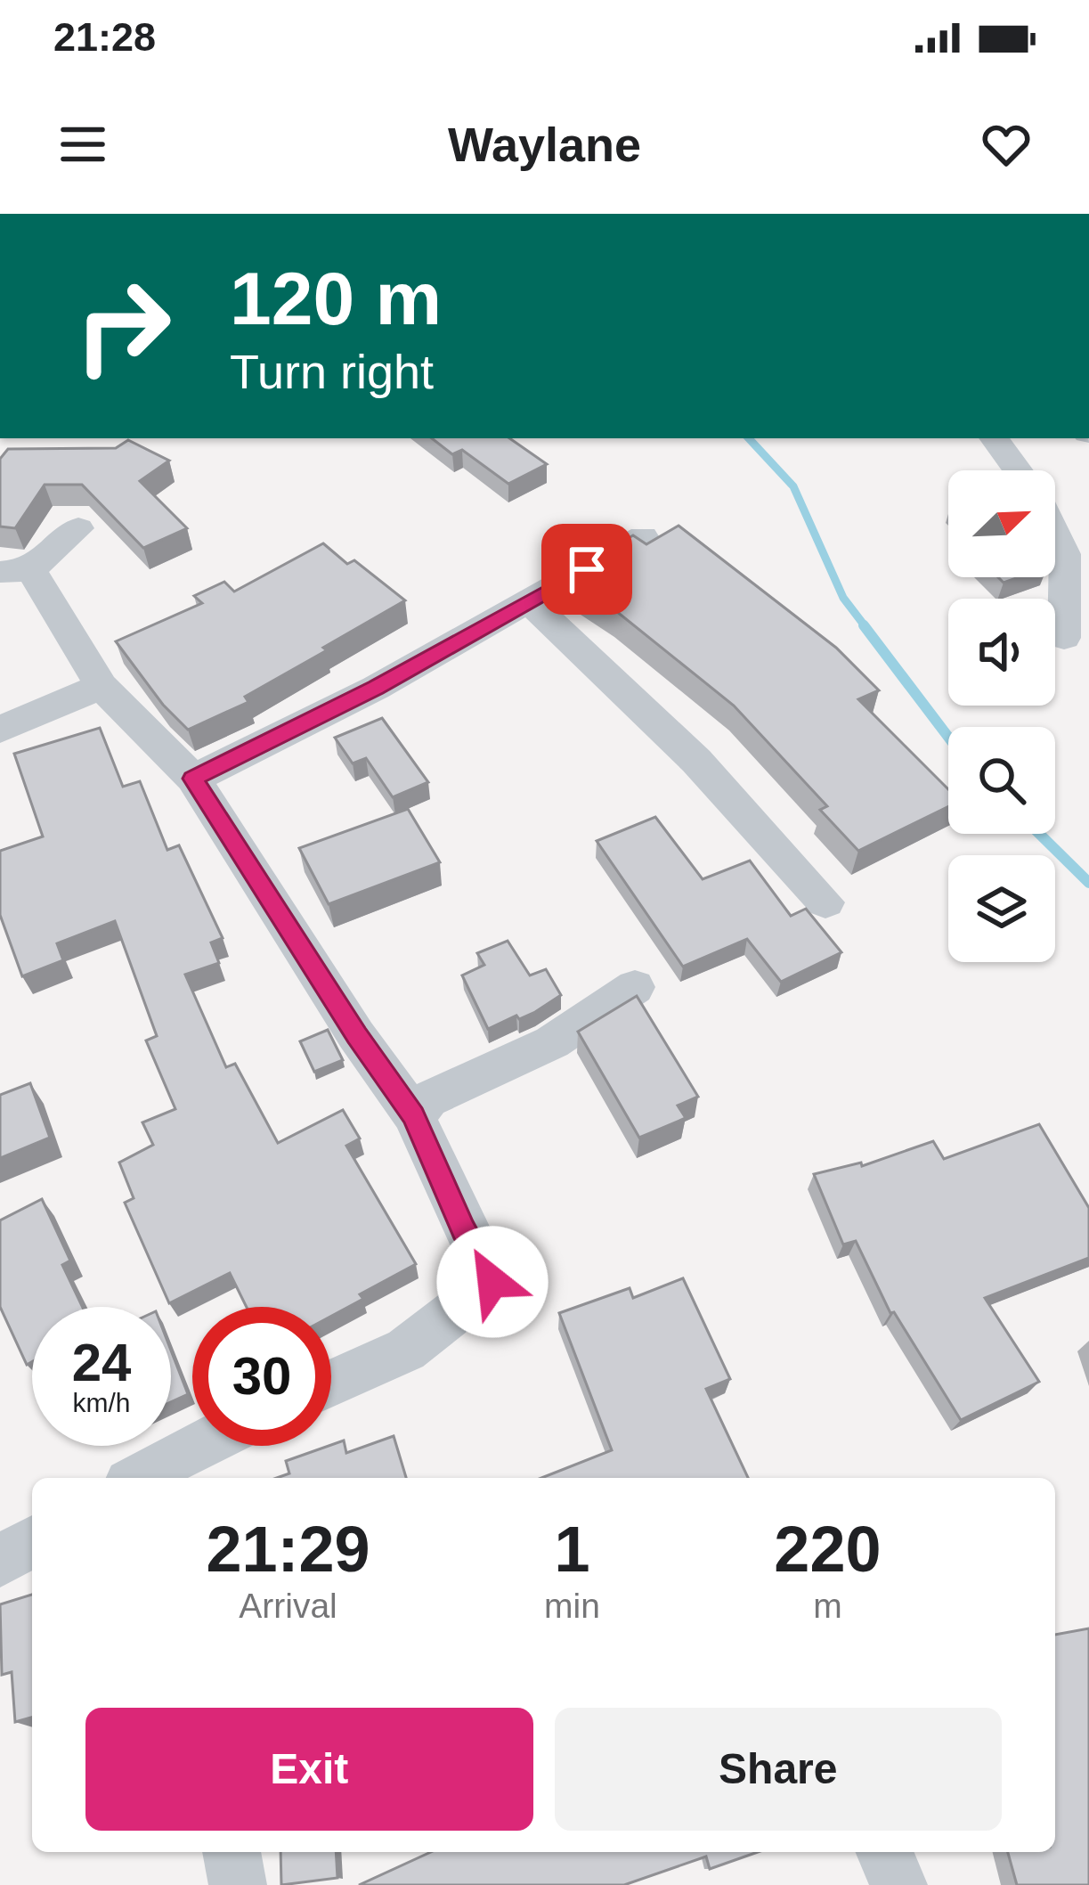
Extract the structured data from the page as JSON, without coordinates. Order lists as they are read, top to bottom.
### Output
{
  "north": "top right",
  "page": {
    "status": "21:28",
    "header": "Waylane",
    "turn": ["120 m", "Turn right"],
    "speed": "24 km/h",
    "limit": "30",
    "eta": [
      "21:29",
      "Arrival",
      "1",
      "min",
      "220",
      "m"
    ],
    "buttons": ["Exit", "Share"]
  }
}
